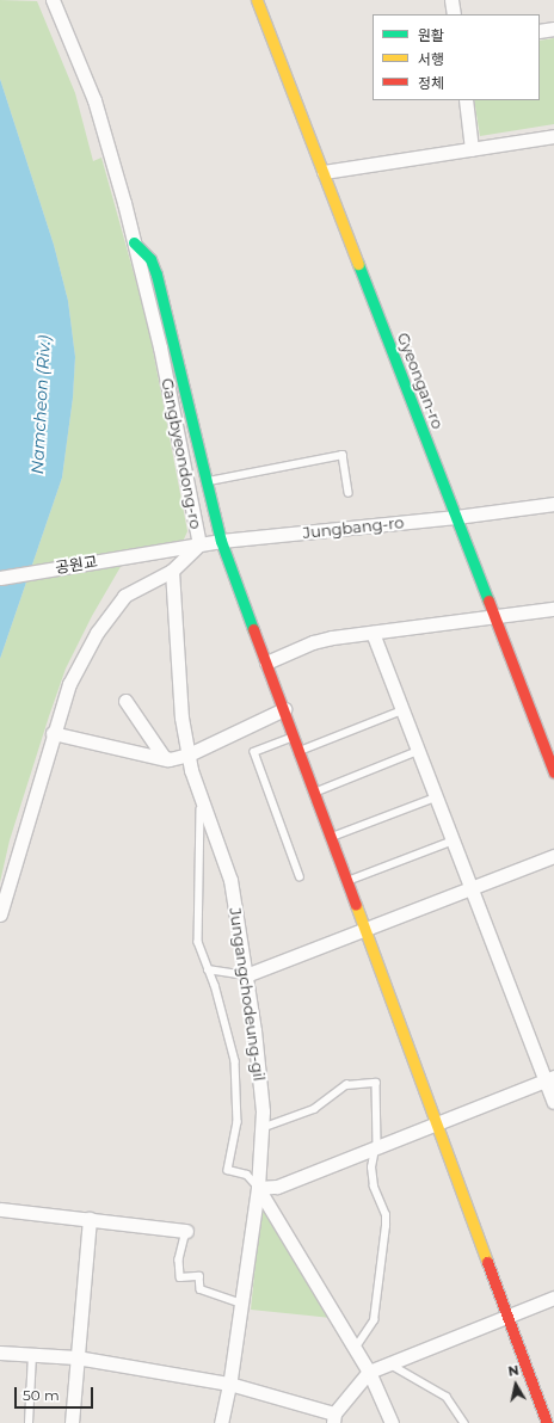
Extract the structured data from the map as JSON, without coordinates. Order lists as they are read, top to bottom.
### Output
{
  "streets": {
    "street": [
      "Gyeongan-ro",
      "Gangbyeondong-ro",
      "Jungbang-ro",
      "공원교",
      "Jungangchodeung-gil"
    ]
  },
  "crossings": [
    ["Gyeongan-ro", "Jungbang-ro"],
    ["Gangbyeondong-ro", "Jungbang-ro"],
    ["Gangbyeondong-ro", "Jungangchodeung-gil"],
    ["Jungbang-ro", "공원교"]
  ],
  "water": ["Namcheon (Riv.)"],
  "legend": ["원활", "서행", "정체"],
  "scale_bar": "50 m",
  "north": "top"
}
